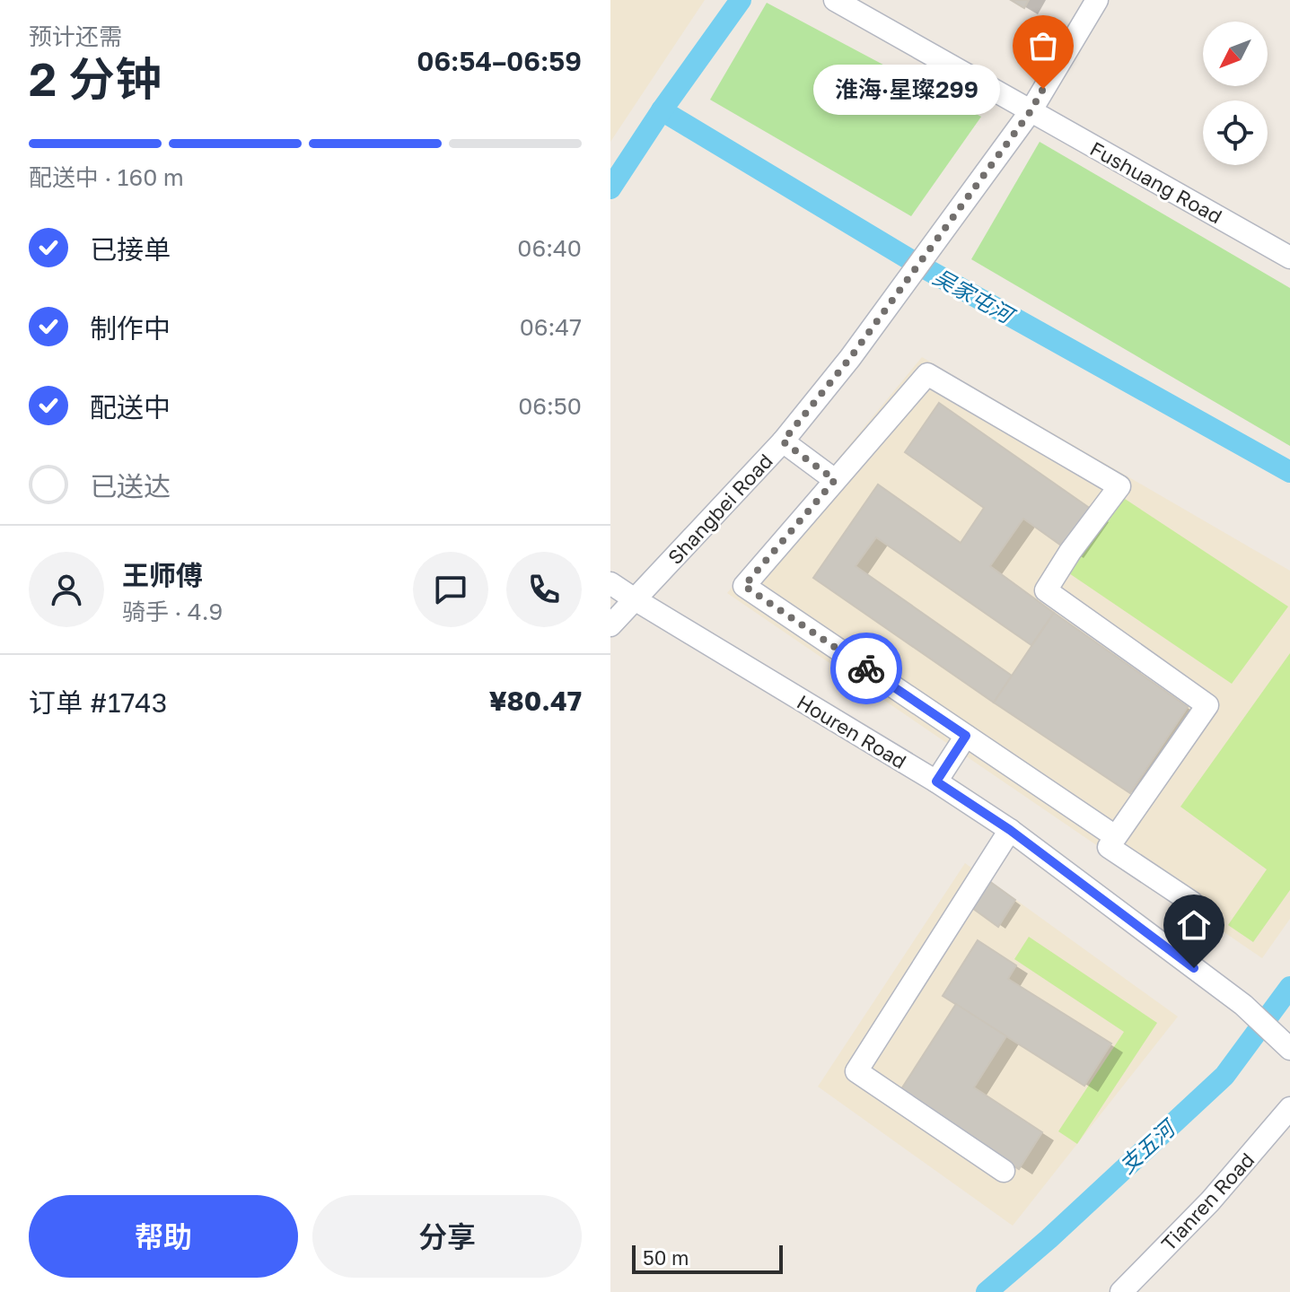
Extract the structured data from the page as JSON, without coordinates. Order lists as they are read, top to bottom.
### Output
{
  "streets": {
    "street": [
      "Fushuang Road",
      "Shangbei Road",
      "Houren Road",
      "Tianren Road"
    ]
  },
  "crossings": [
    ["Fushuang Road", "Shangbei Road"],
    ["Shangbei Road", "Houren Road"]
  ],
  "water": ["吴家屯河", "支五河"],
  "places": ["淮海·星璨299"],
  "scale_bar": "50 m",
  "north": "bottom left",
  "page": {
    "heading": ["2 分钟", "预计还需", "06:54–06:59"],
    "panel": [
      "王师傅",
      "骑手 · 4.9",
      "订单 #1743",
      "¥80.47"
    ],
    "bubble": "淮海·星璨299",
    "bar": "配送中 · 160 m",
    "list": [
      ["已接单", "06:40"],
      ["制作中", "06:47"],
      ["配送中", "06:50"],
      "已送达"
    ],
    "buttons": ["帮助", "分享"],
    "scale": "50 m"
  }
}
